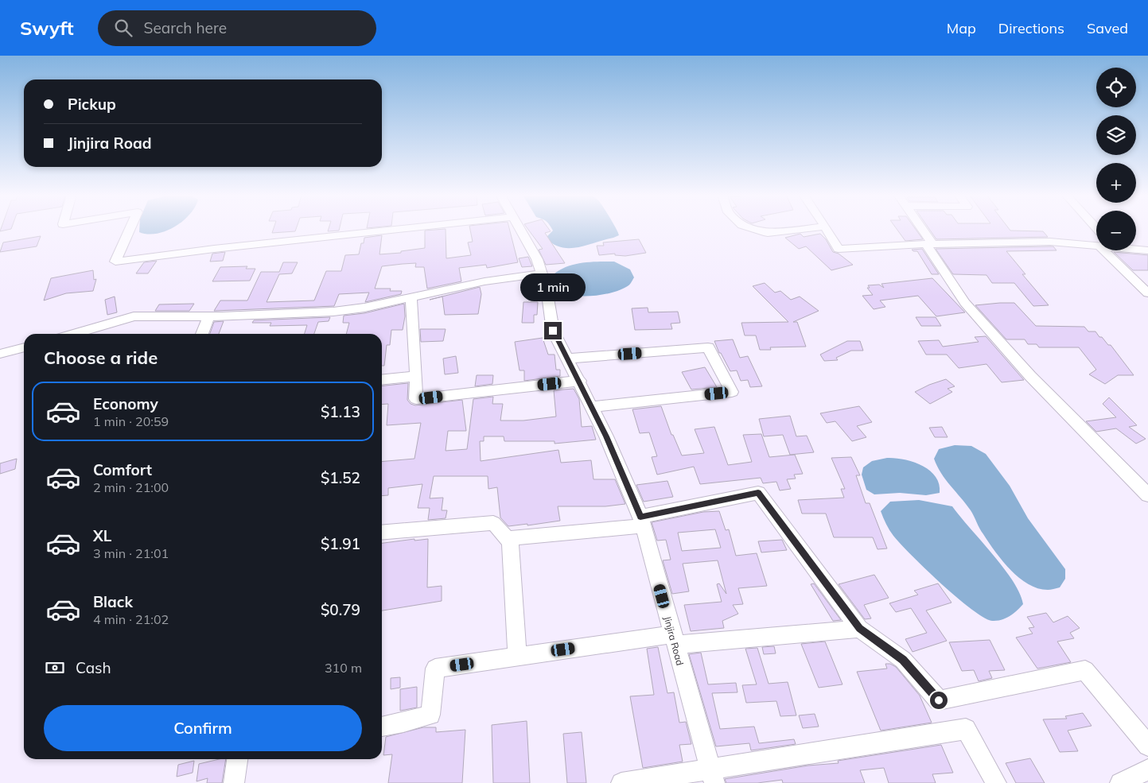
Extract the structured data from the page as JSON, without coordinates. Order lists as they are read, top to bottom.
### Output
{
  "streets": {
    "street": ["Jinjira Road"]
  },
  "page": {
    "header": "Swyft",
    "search": "Search here",
    "nav": ["Map", "Directions", "Saved"],
    "map_buttons": ["+", "−"],
    "banner": ["Pickup", "Jinjira Road"],
    "bubble": "1 min",
    "heading": "Choose a ride",
    "list": [
      {
        "name": "Economy",
        "note": "1 min · 20:59",
        "value": "$1.13"
      },
      {
        "name": "Comfort",
        "note": "2 min · 21:00",
        "value": "$1.52"
      },
      {
        "name": "XL",
        "note": "3 min · 21:01",
        "value": "$1.91"
      },
      {
        "name": "Black",
        "note": "4 min · 21:02",
        "value": "$0.79"
      }
    ],
    "pay": ["Cash", "310 m"],
    "buttons": "Confirm"
  }
}
